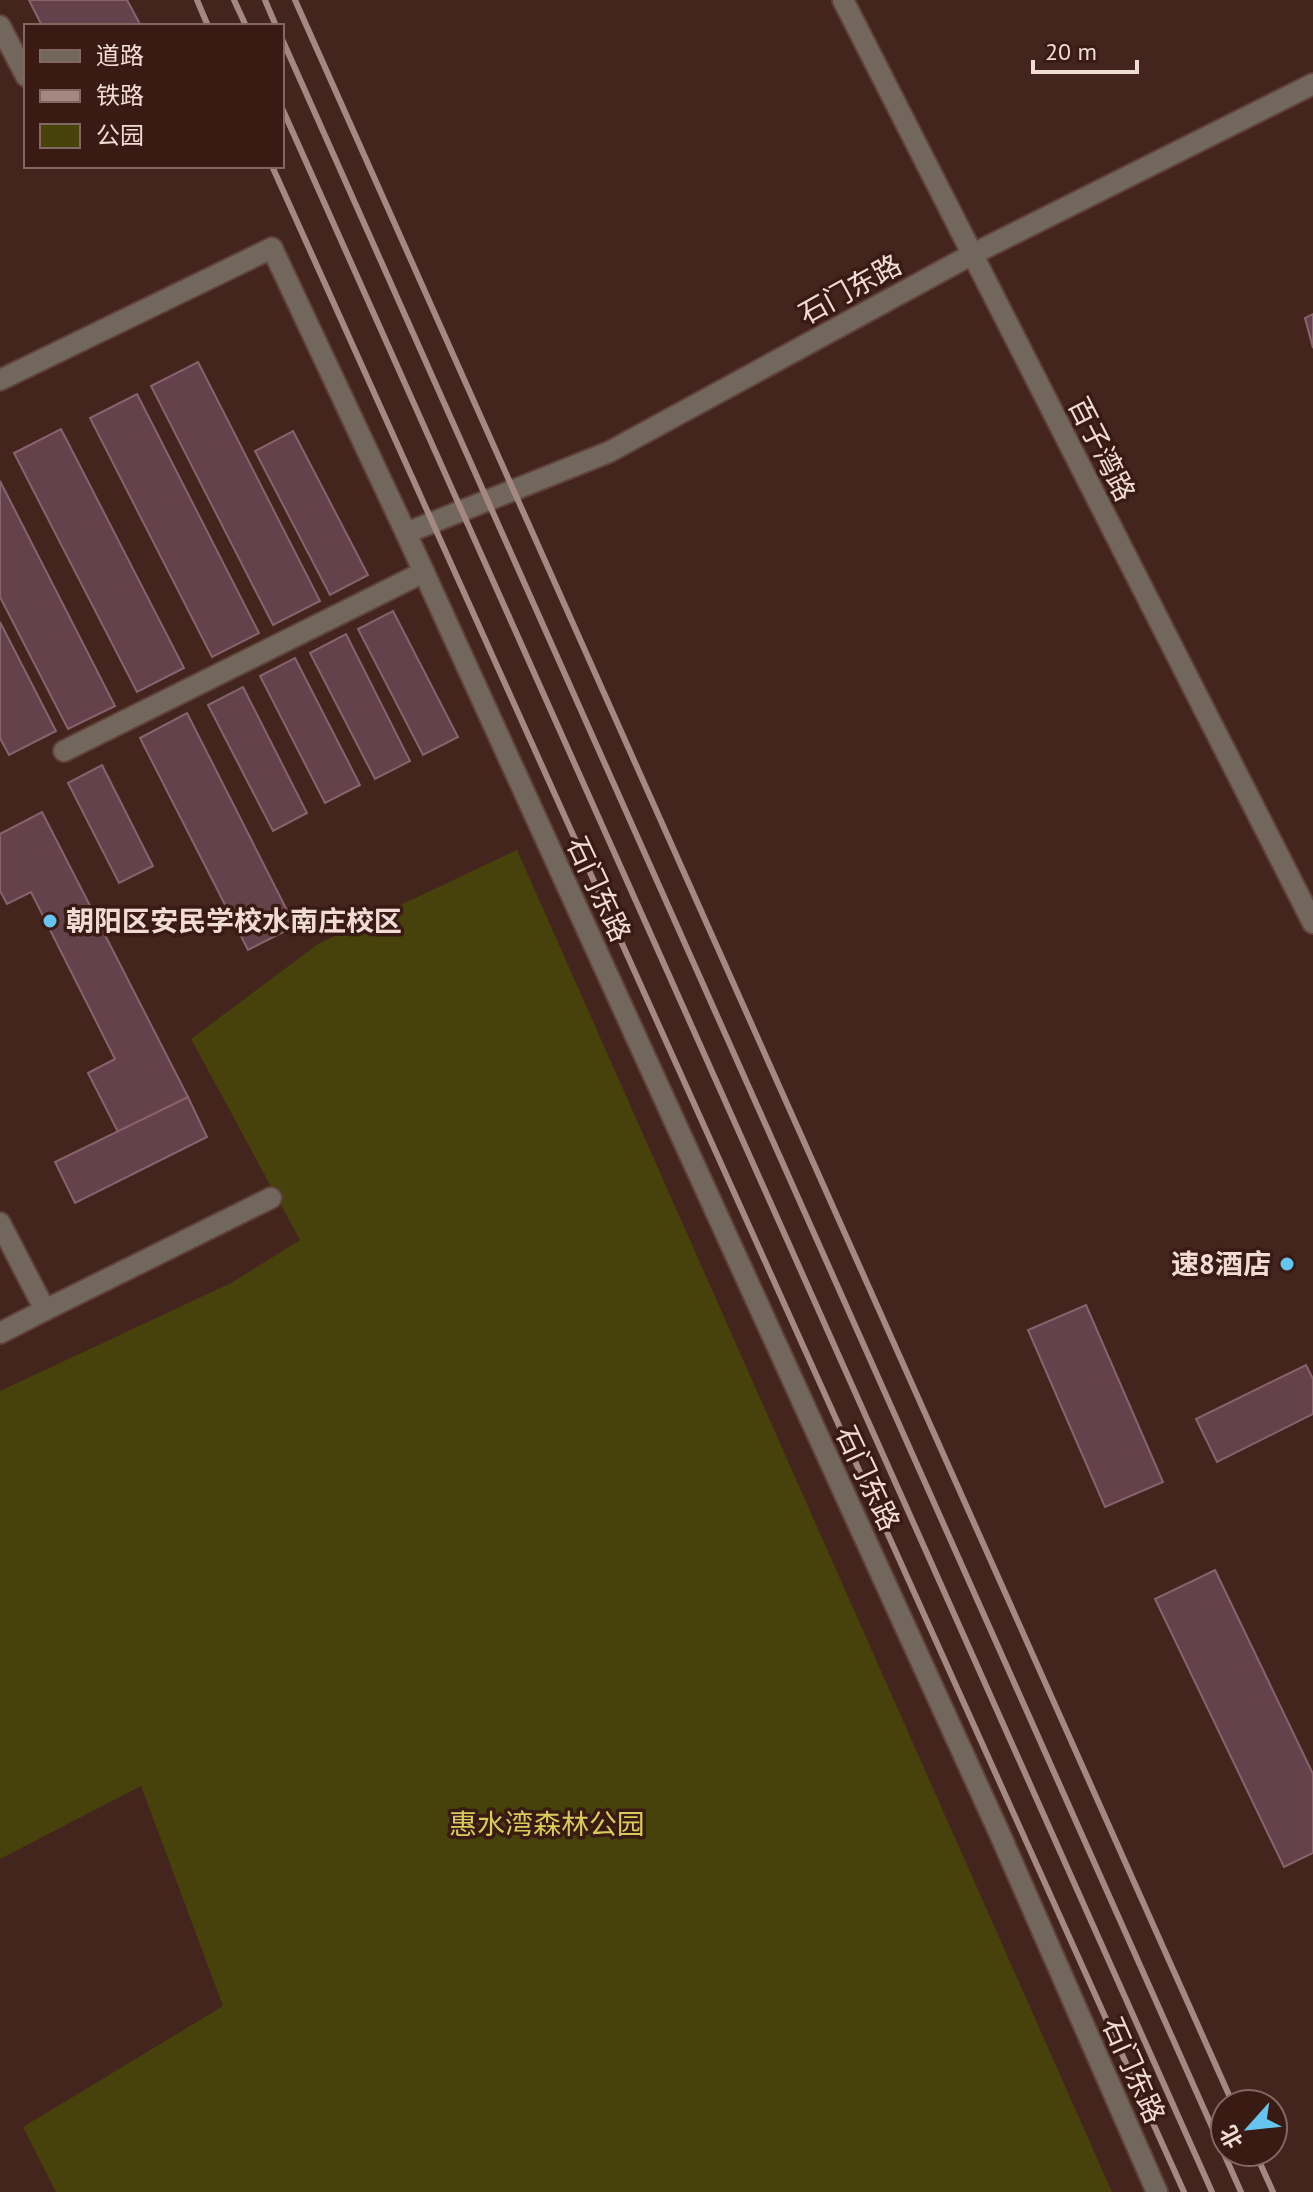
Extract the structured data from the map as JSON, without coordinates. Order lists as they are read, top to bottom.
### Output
{
  "streets": {
    "street": ["石门东路", "百子湾路"]
  },
  "crossings": [
    ["石门东路", "百子湾路"]
  ],
  "parks": ["惠水湾森林公园"],
  "places": ["朝阳区安民学校水南庄校区", "速8酒店"],
  "legend": ["道路", "铁路", "公园"],
  "scale_bar": "20 m",
  "north": "bottom left"
}
